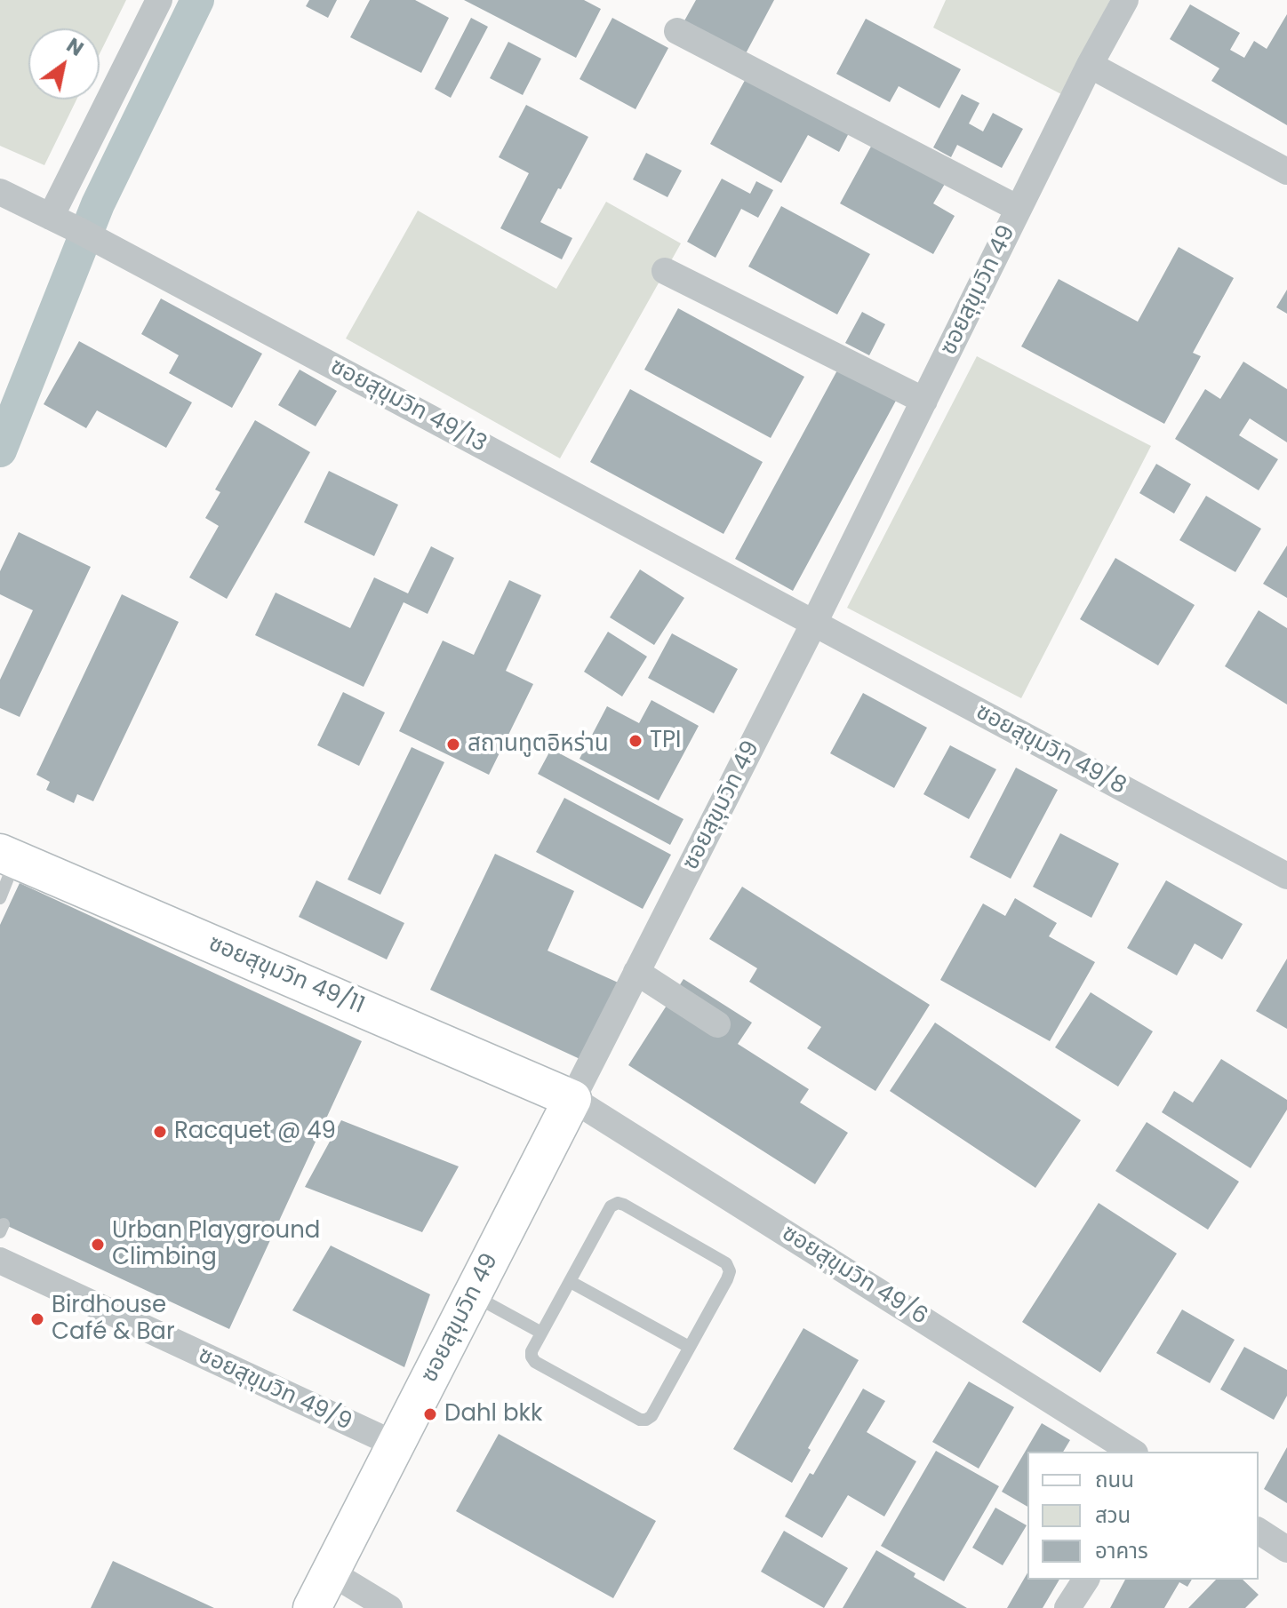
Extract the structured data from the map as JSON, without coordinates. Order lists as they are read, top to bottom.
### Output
{
  "streets": {
    "street": [
      "ซอยสุขุมวิท 49",
      "ซอยสุขุมวิท 49/13",
      "ซอยสุขุมวิท 49/8",
      "ซอยสุขุมวิท 49/11",
      "ซอยสุขุมวิท 49/6",
      "ซอยสุขุมวิท 49/9"
    ]
  },
  "crossings": [
    ["ซอยสุขุมวิท 49", "ซอยสุขุมวิท 49/13"],
    ["ซอยสุขุมวิท 49", "ซอยสุขุมวิท 49/8"],
    ["ซอยสุขุมวิท 49", "ซอยสุขุมวิท 49/11"],
    ["ซอยสุขุมวิท 49", "ซอยสุขุมวิท 49/6"],
    ["ซอยสุขุมวิท 49", "ซอยสุขุมวิท 49/9"],
    ["ซอยสุขุมวิท 49/13", "ซอยสุขุมวิท 49/8"],
    ["ซอยสุขุมวิท 49/11", "ซอยสุขุมวิท 49/6"]
  ],
  "places": [
    "TPI",
    "สถานทูตอิหร่าน",
    "Racquet @ 49",
    "Urban Playground Climbing",
    "Birdhouse Café & Bar",
    "Dahl bkk"
  ],
  "legend": ["ถนน", "สวน", "อาคาร"],
  "north": "top right"
}
